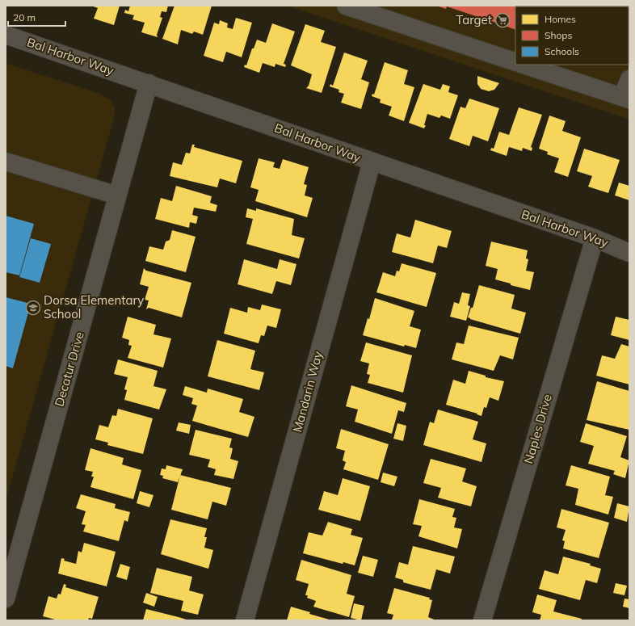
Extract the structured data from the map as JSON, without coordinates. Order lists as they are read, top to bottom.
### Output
{
  "streets": {
    "street": [
      "Bal Harbor Way",
      "Decatur Drive",
      "Mandarin Way",
      "Naples Drive"
    ]
  },
  "crossings": [
    ["Bal Harbor Way", "Decatur Drive"],
    ["Bal Harbor Way", "Mandarin Way"],
    ["Bal Harbor Way", "Naples Drive"]
  ],
  "places": {
    "supermarket": ["Target"],
    "school or university": ["Dorsa Elementary School"]
  },
  "legend": ["Homes", "Shops", "Schools"],
  "scale_bar": "20 m"
}
